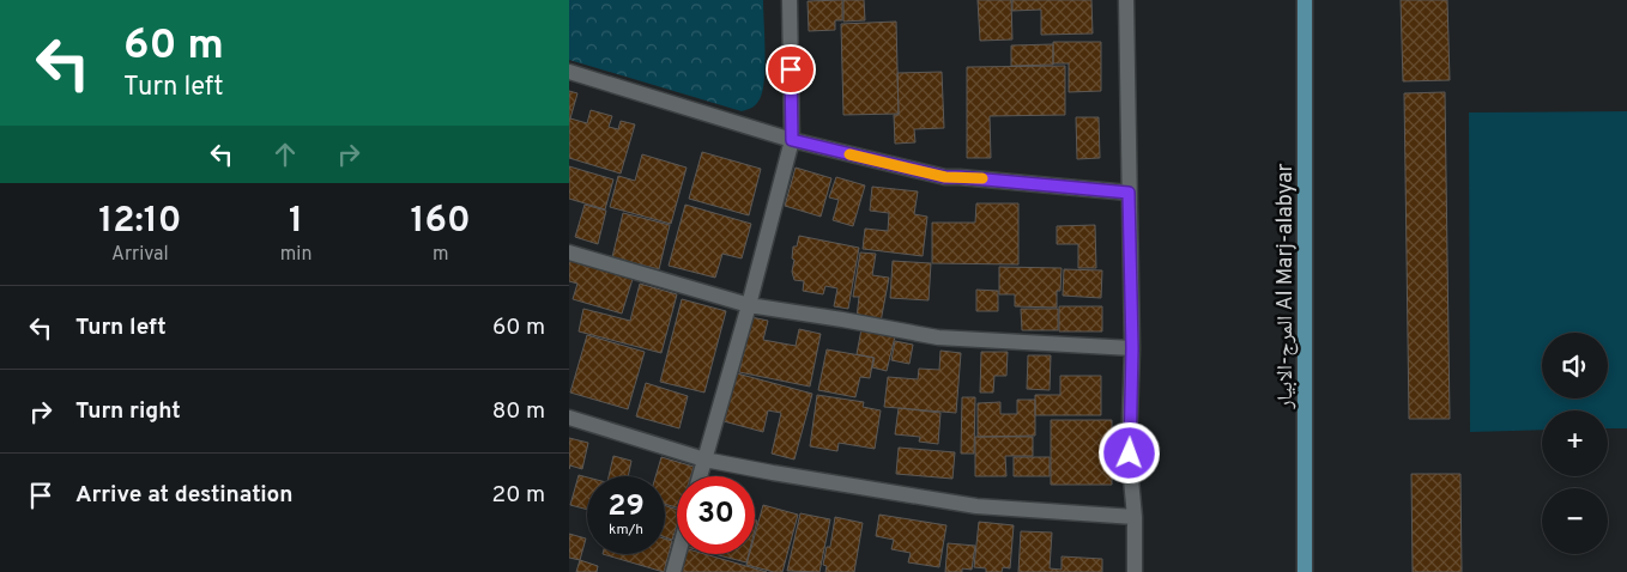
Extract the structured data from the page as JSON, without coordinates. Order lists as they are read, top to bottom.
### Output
{
  "streets": {
    "main road": ["المرج-الابيار Al Marj-alabyar"]
  },
  "page": {
    "turn": ["60 m", "Turn left"],
    "eta": [
      "12:10",
      "Arrival",
      "1",
      "min",
      "160",
      "m"
    ],
    "list": [
      {
        "name": "Turn left",
        "value": "60 m"
      },
      {
        "name": "Turn right",
        "value": "80 m"
      },
      {
        "name": "Arrive at destination",
        "value": "20 m"
      }
    ],
    "map_buttons": ["+", "−"],
    "speed": "29 km/h",
    "limit": "30"
  }
}
